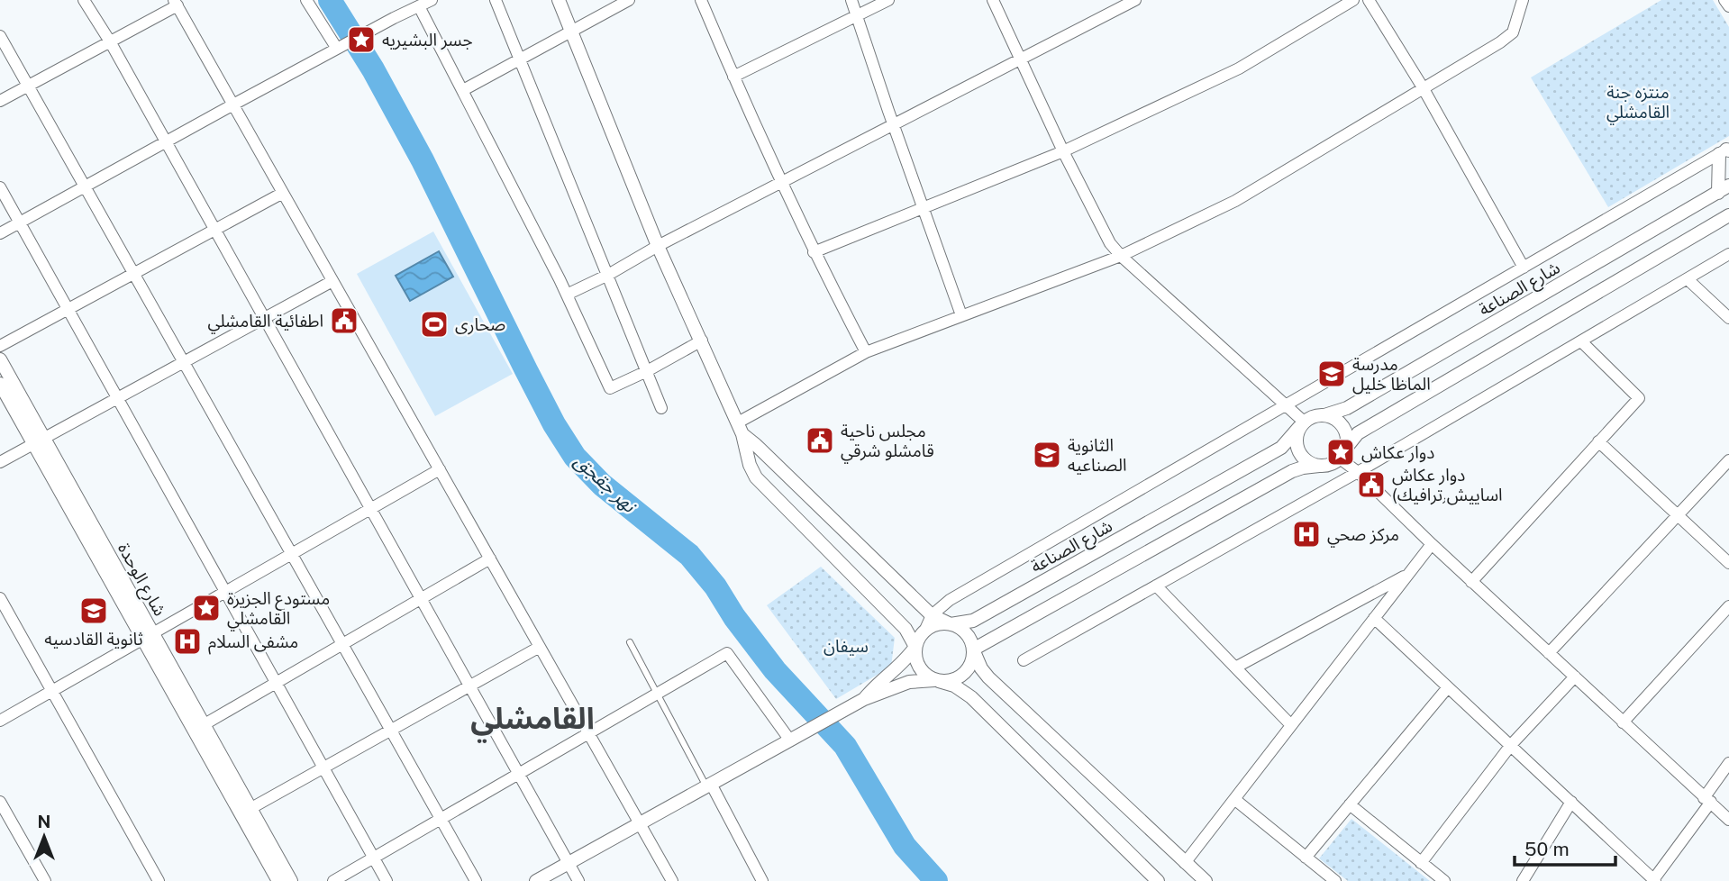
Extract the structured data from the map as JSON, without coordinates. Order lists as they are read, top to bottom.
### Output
{
  "streets": {
    "street": ["شارع الصناعة", "شارع الوحدة"]
  },
  "districts": ["القامشلي"],
  "water": ["نهر جقجق"],
  "parks": ["منتزه جنة القامشلي", "سيفان"],
  "places": {
    "place": ["جسر البشيريه", "دوار عكاش", "مستودع الجزيرة القامشلي"],
    "public building": ["اطفائية القامشلي", "مجلس ناحية قامشلو شرقي", "دوار عكاش (اساييش٫ترافيك"],
    "sports": ["صحارى"],
    "school or university": ["مدرسة الماظا خليل", "الثانوية الصناعيه", "ثانوية القادسيه"],
    "hospital": ["مركز صحي", "مشفى السلام"]
  },
  "scale_bar": "50 m",
  "north": "top"
}
